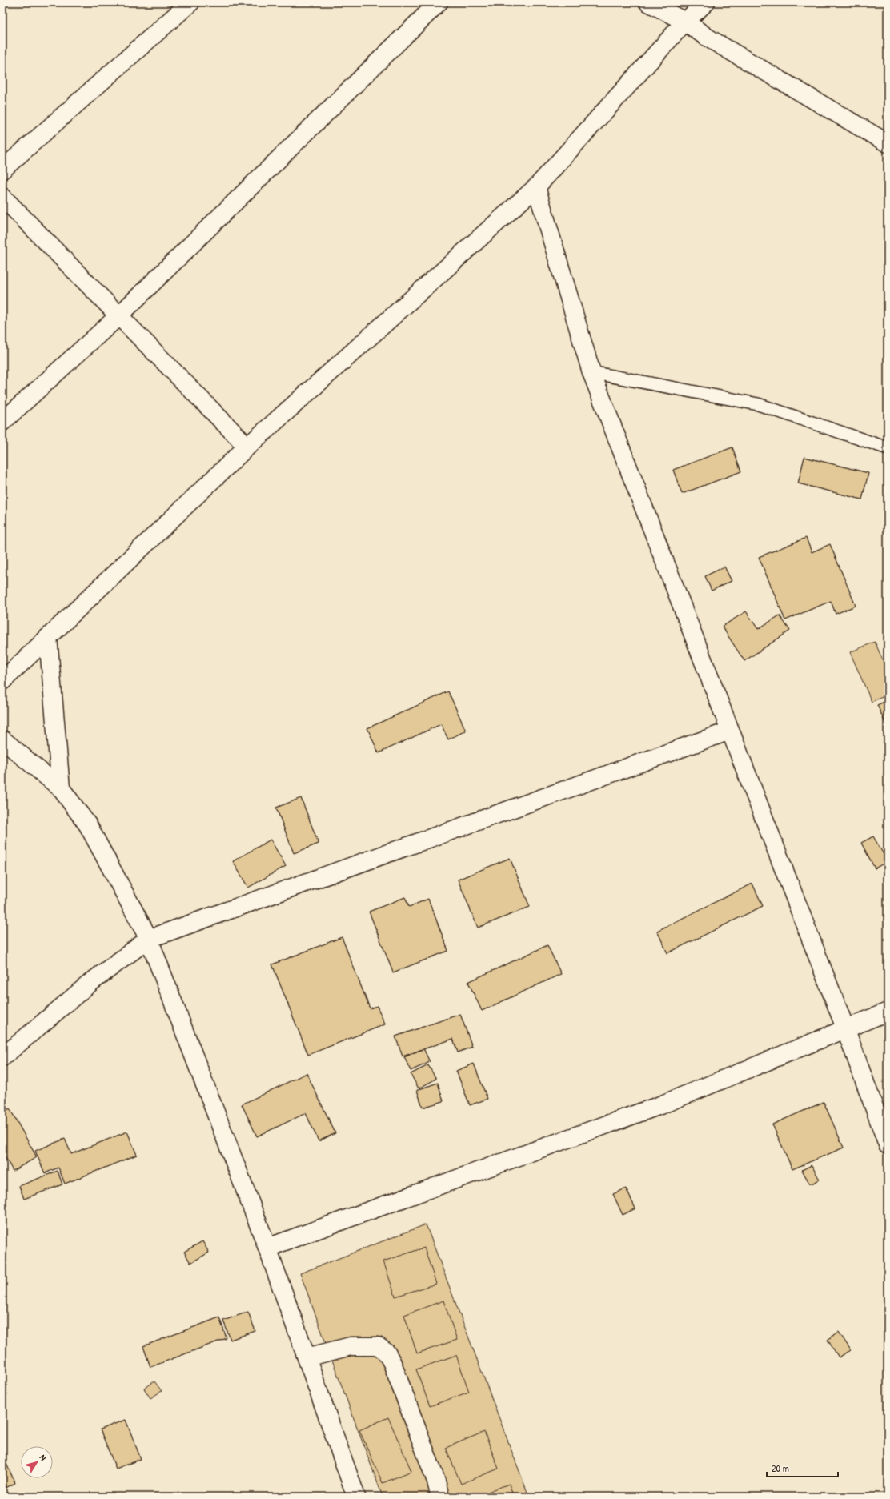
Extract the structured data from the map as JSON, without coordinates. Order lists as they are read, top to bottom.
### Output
{
  "scale_bar": "20 m",
  "north": "top right"
}
